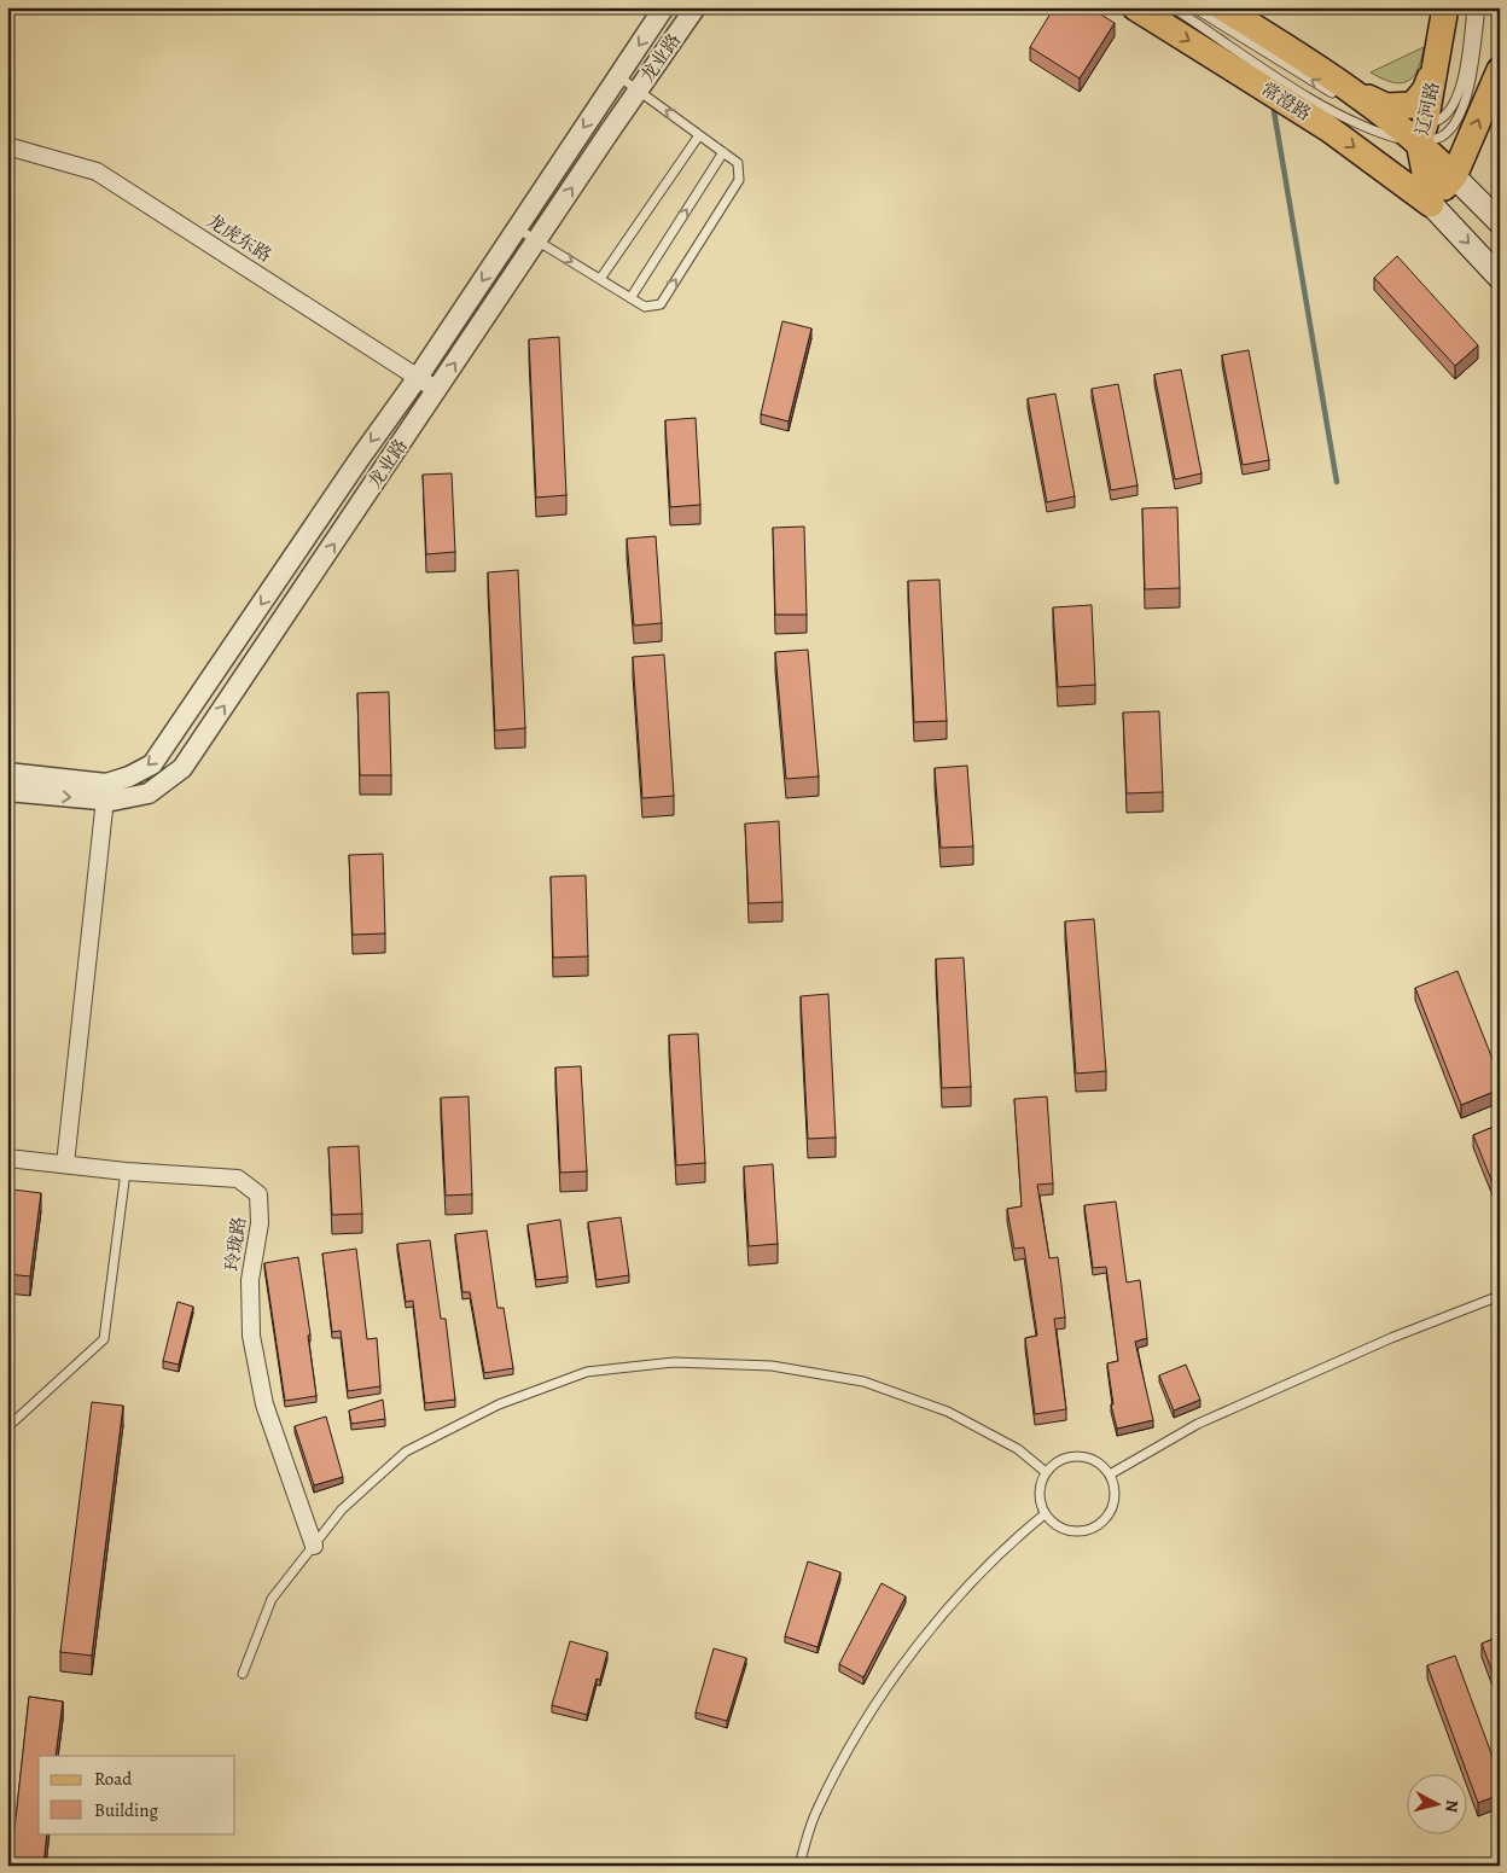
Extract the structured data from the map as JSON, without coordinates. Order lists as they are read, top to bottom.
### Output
{
  "streets": {
    "main road": ["常澄路", "辽河路"],
    "street": ["龙业路", "龙虎东路", "玲珑路"]
  },
  "crossings": [
    ["龙业路", "龙虎东路"],
    ["常澄路", "辽河路"]
  ],
  "legend": ["Road", "Building"],
  "north": "right"
}
